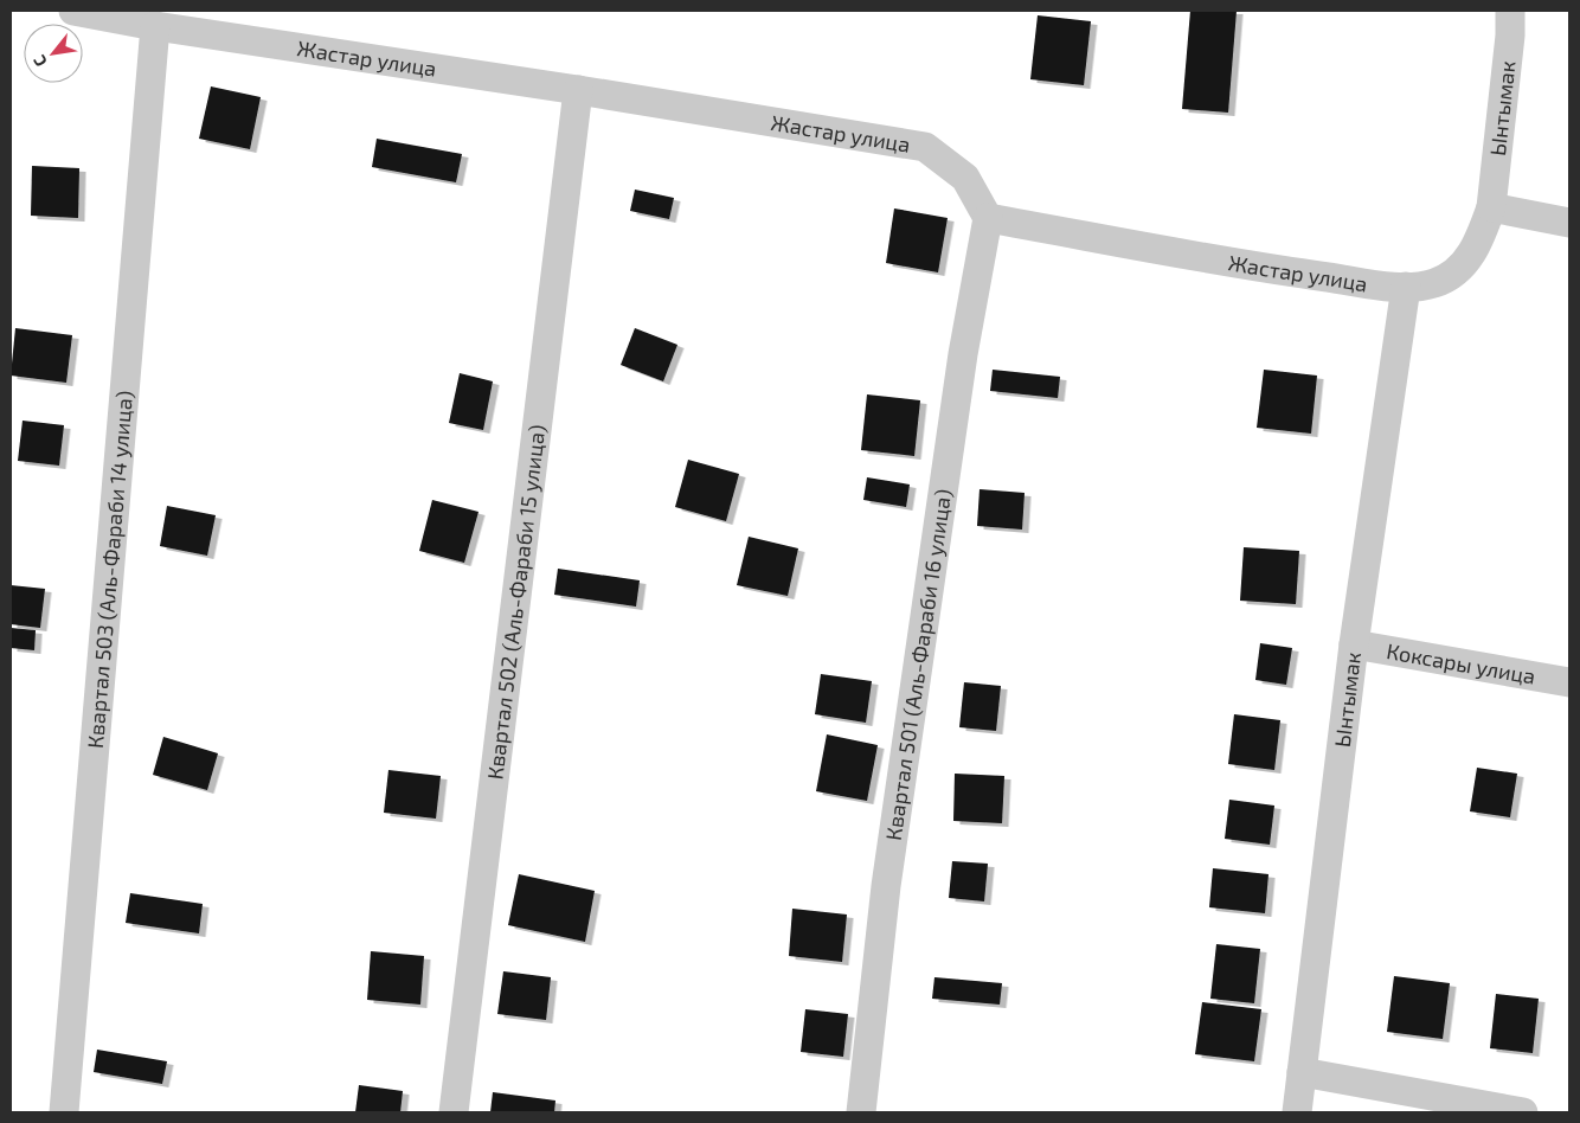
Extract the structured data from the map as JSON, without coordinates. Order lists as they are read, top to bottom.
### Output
{
  "streets": {
    "street": [
      "Жастар улица",
      "Ынтымак",
      "Квартал 503 (Аль-Фараби 14 улица)",
      "Квартал 502 (Аль-Фараби 15 улица)",
      "Коксары улица",
      "Квартал 501 (Аль-Фараби 16 улица)"
    ]
  },
  "crossings": [
    ["Жастар улица", "Ынтымак"],
    ["Жастар улица", "Квартал 503 (Аль-Фараби 14 улица)"],
    ["Жастар улица", "Квартал 502 (Аль-Фараби 15 улица)"],
    ["Жастар улица", "Квартал 501 (Аль-Фараби 16 улица)"],
    ["Ынтымак", "Коксары улица"]
  ],
  "north": "bottom left"
}
